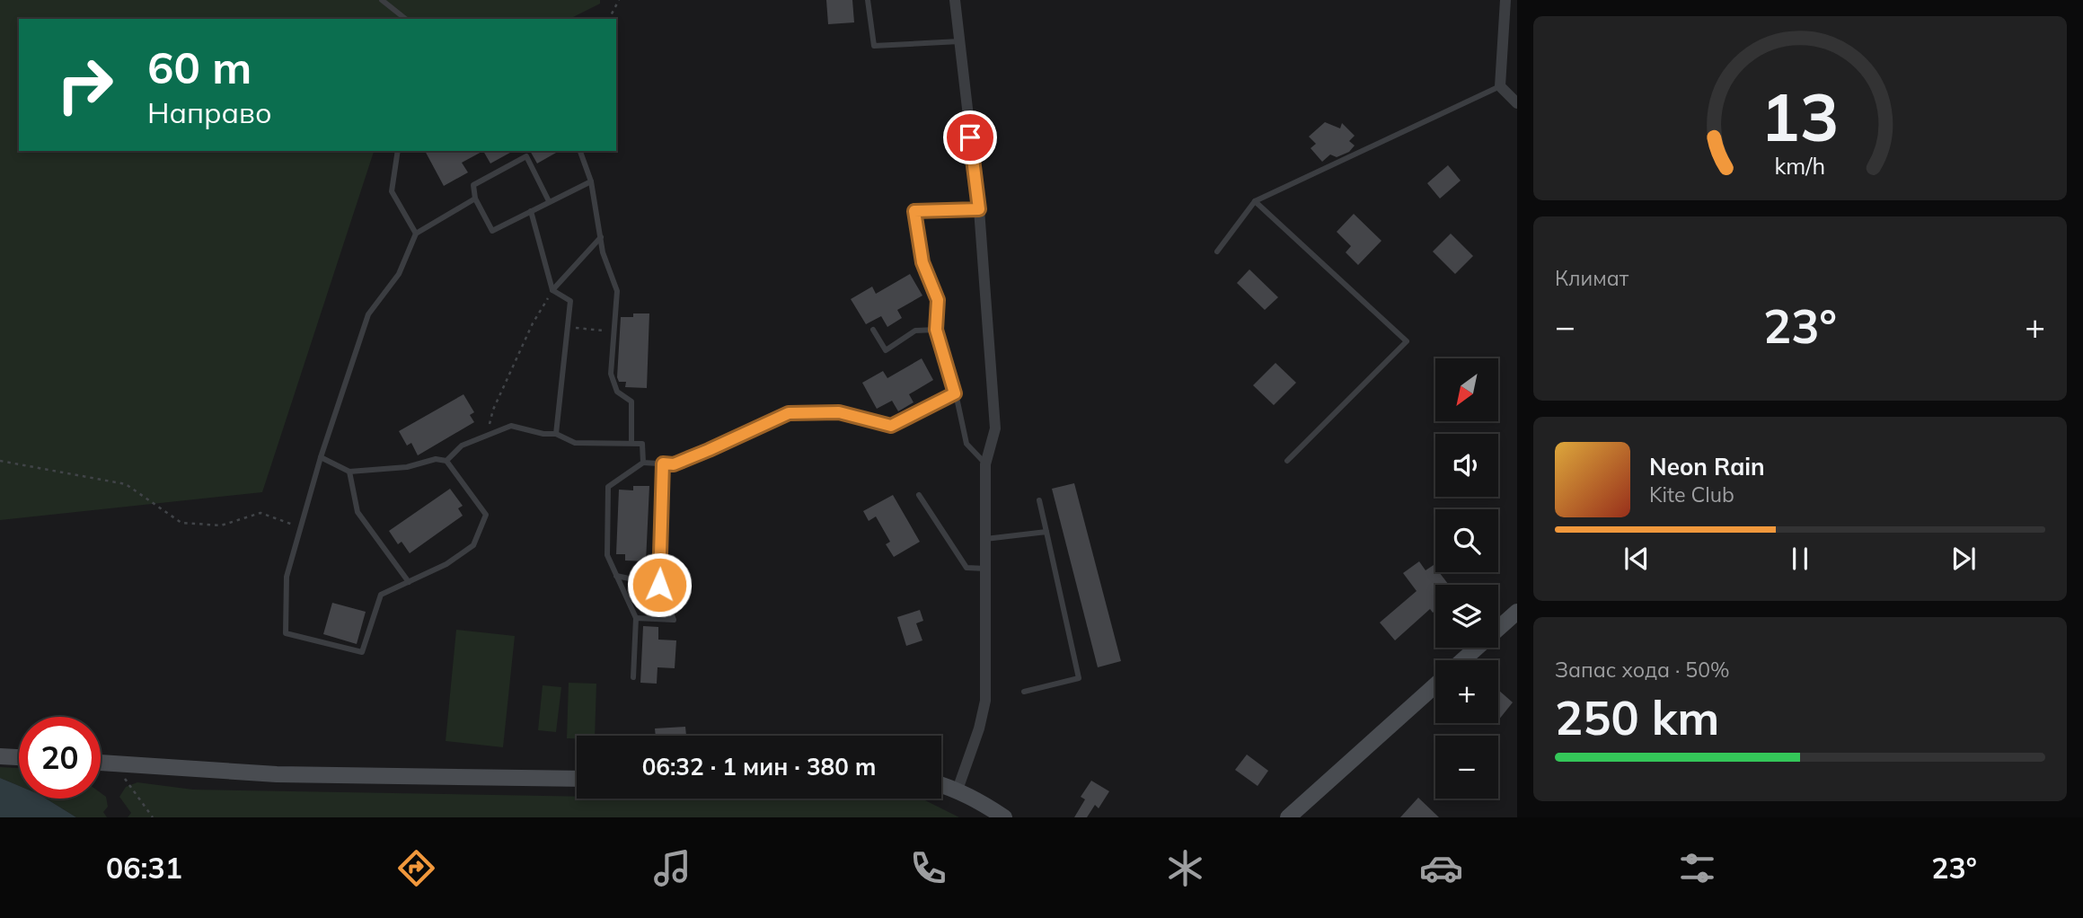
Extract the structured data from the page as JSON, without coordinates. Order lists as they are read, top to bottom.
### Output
{
  "north": "bottom left",
  "page": {
    "turn": ["60 m", "Направо"],
    "tile": [
      "Климат",
      ["Запас хода · 50%", "250 km"]
    ],
    "heat": ["−", "23°", "+"],
    "map_buttons": ["+", "−"],
    "song": ["Neon Rain", "Kite Club"],
    "limit": "20",
    "trip": "06:32 · 1 мин · 380 m",
    "tabs": ["06:31", "23°"],
    "gauge": ["13", "km/h"]
  }
}
